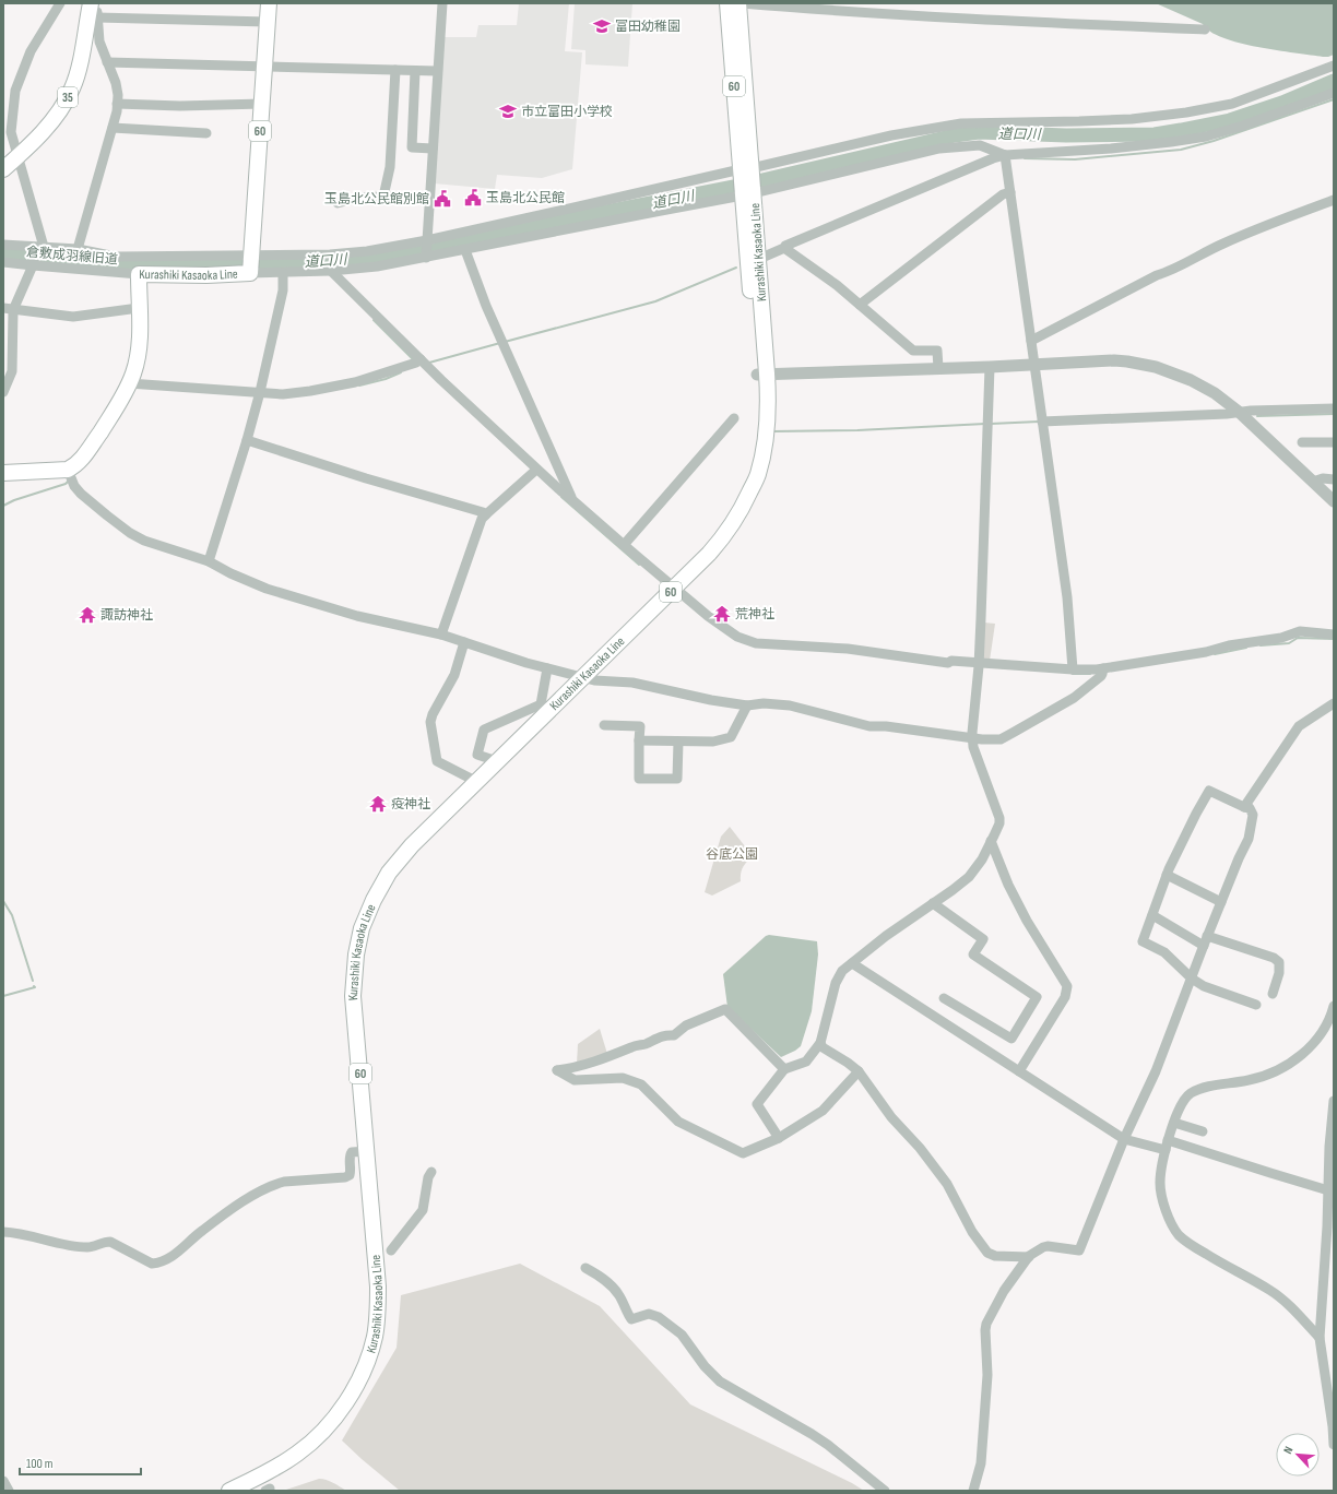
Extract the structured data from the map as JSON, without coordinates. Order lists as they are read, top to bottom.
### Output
{
  "streets": {
    "main road": ["60", "35", "Kurashiki Kasaoka Line"],
    "street": ["倉敷成羽線旧道"]
  },
  "crossings": [
    ["Kurashiki Kasaoka Line", "倉敷成羽線旧道"]
  ],
  "water": ["道口川"],
  "parks": ["谷底公園"],
  "places": {
    "school or university": ["富田幼稚園", "市立富田小学校"],
    "public building": ["玉島北公民館", "玉島北公民館別館"],
    "temple": ["荒神社", "諏訪神社", "疫神社"]
  },
  "scale_bar": "100 m",
  "north": "top left"
}
